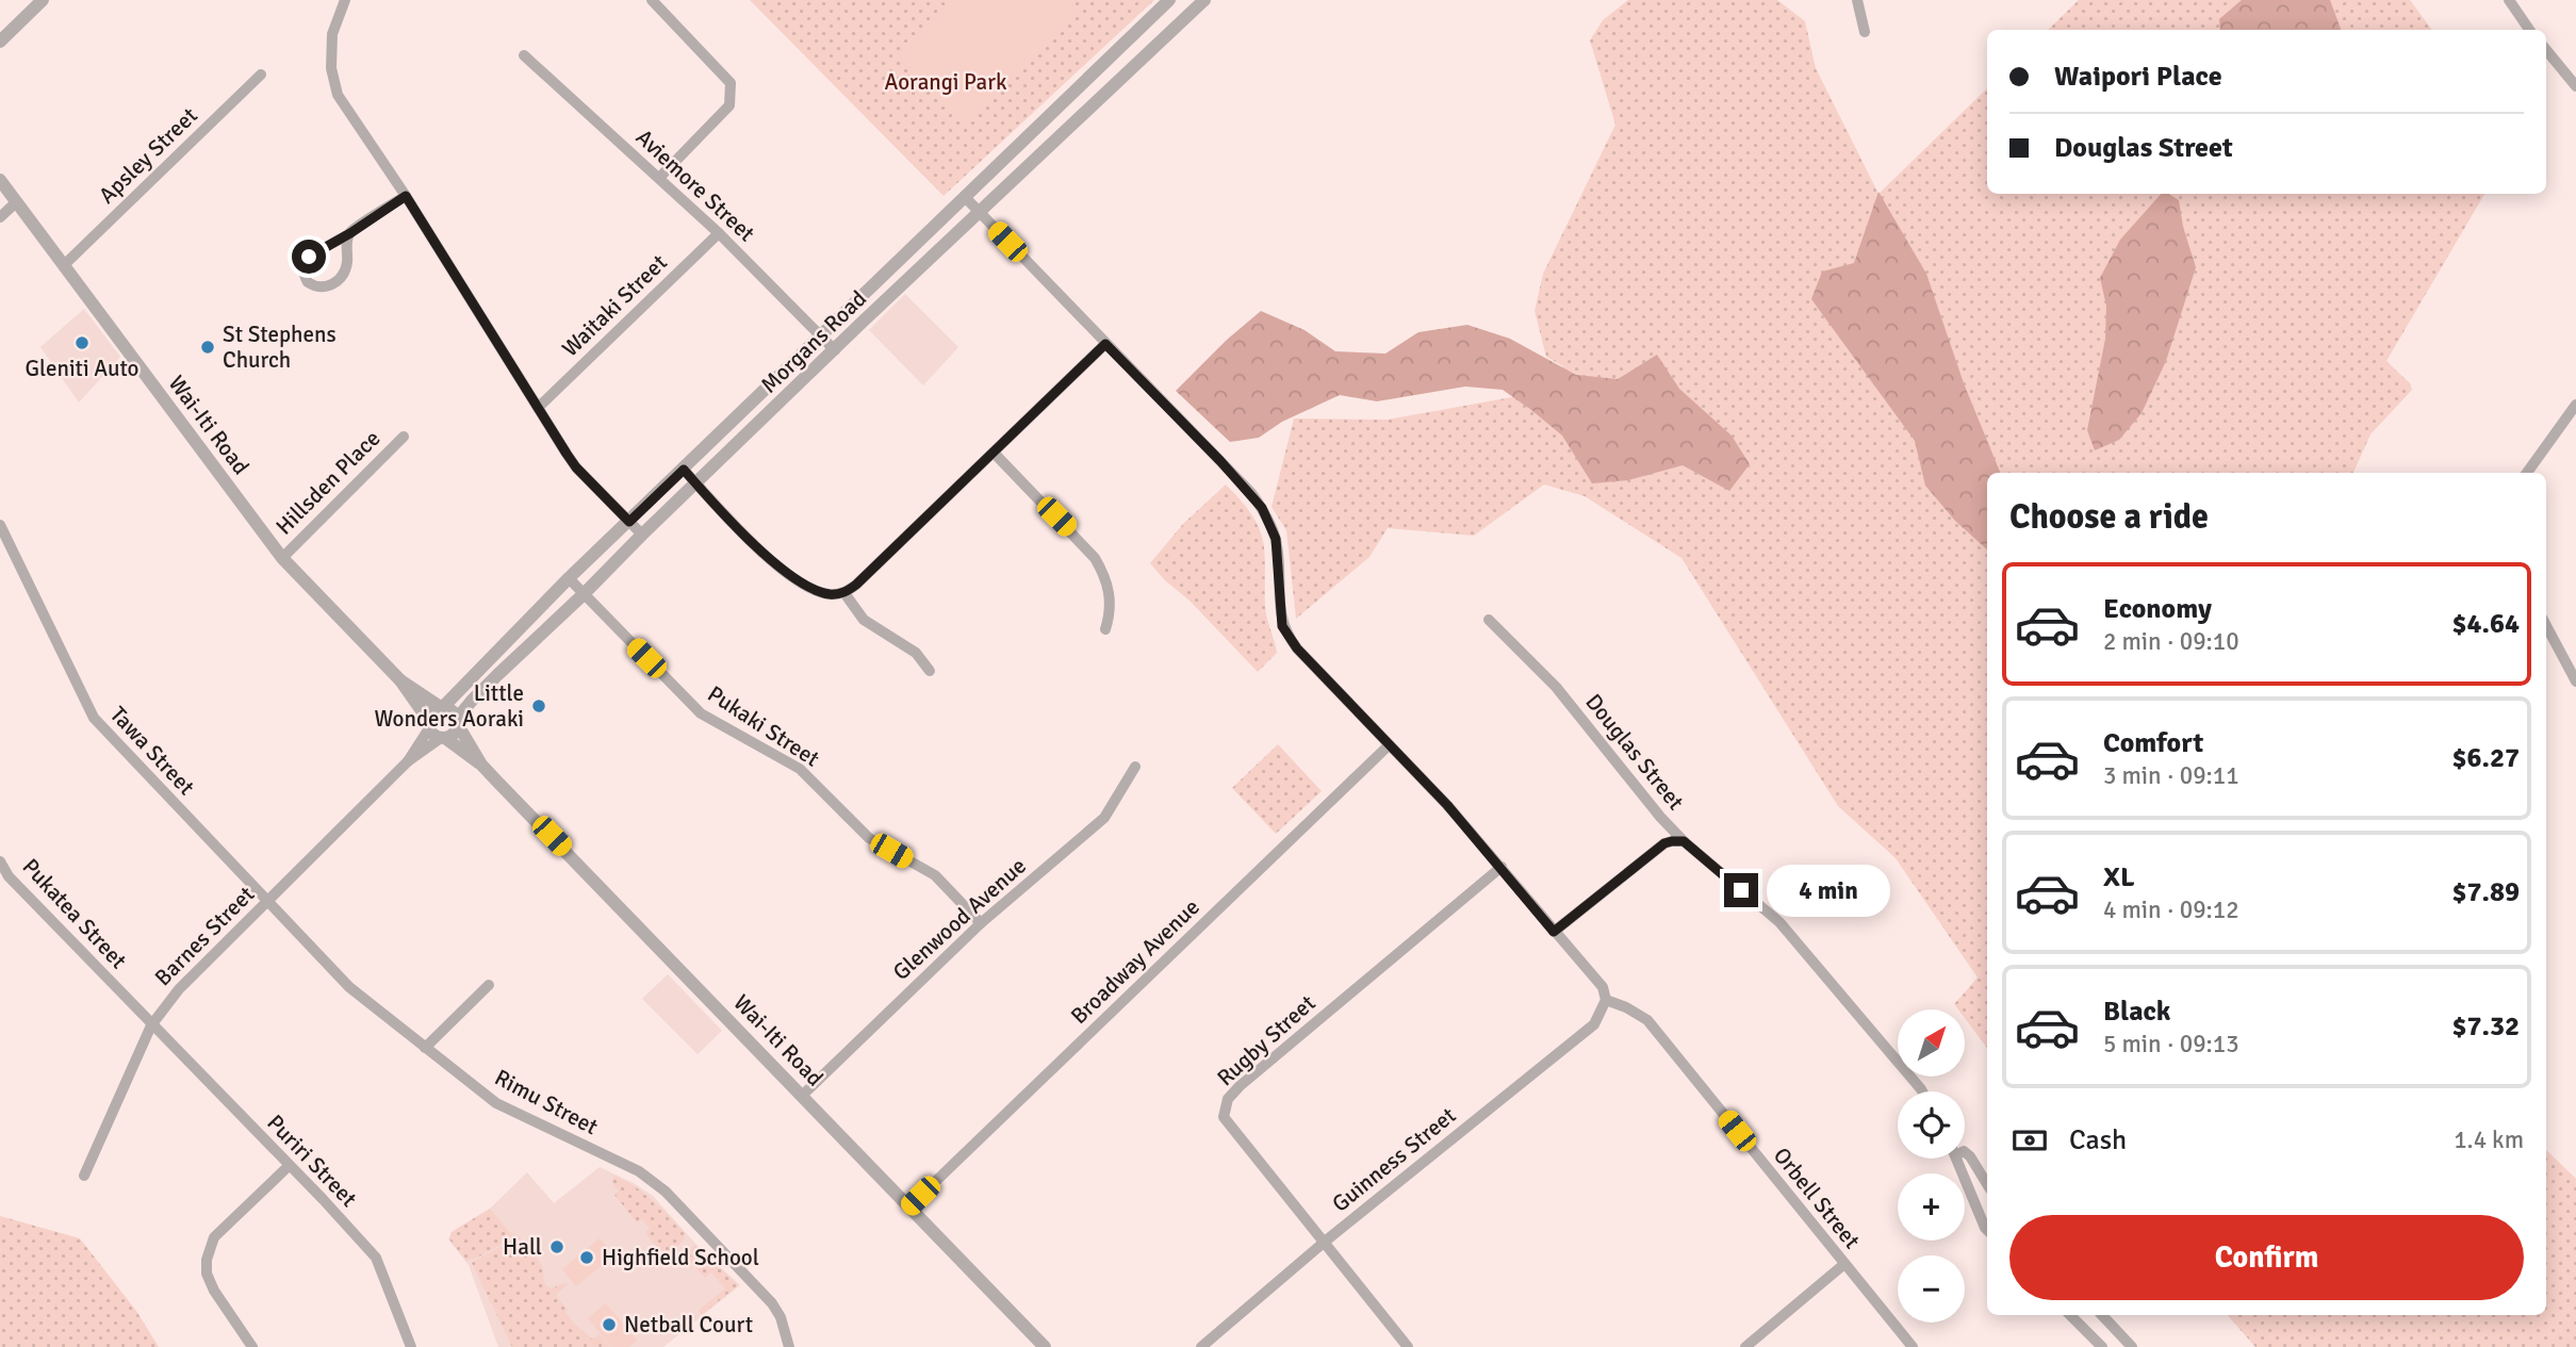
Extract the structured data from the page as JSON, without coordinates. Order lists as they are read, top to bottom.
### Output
{
  "streets": {
    "street": [
      "Apsley Street",
      "Aviemore Street",
      "Waitaki Street",
      "Morgans Road",
      "Wai-Iti Road",
      "Hillsden Place",
      "Pukaki Street",
      "Tawa Street",
      "Douglas Street",
      "Pukatea Street",
      "Glenwood Avenue",
      "Barnes Street",
      "Broadway Avenue",
      "Rugby Street",
      "Rimu Street",
      "Guinness Street",
      "Puriri Street",
      "Orbell Street"
    ]
  },
  "crossings": [
    ["Apsley Street", "Wai-Iti Road"],
    ["Aviemore Street", "Waitaki Street"],
    ["Aviemore Street", "Morgans Road"],
    ["Morgans Road", "Wai-Iti Road"],
    ["Morgans Road", "Pukaki Street"],
    ["Morgans Road", "Barnes Street"],
    ["Wai-Iti Road", "Hillsden Place"],
    ["Wai-Iti Road", "Glenwood Avenue"],
    ["Wai-Iti Road", "Barnes Street"],
    ["Wai-Iti Road", "Broadway Avenue"],
    ["Pukaki Street", "Glenwood Avenue"],
    ["Tawa Street", "Barnes Street"],
    ["Tawa Street", "Rimu Street"],
    ["Pukatea Street", "Barnes Street"],
    ["Pukatea Street", "Puriri Street"],
    ["Barnes Street", "Rimu Street"],
    ["Barnes Street", "Puriri Street"],
    ["Rugby Street", "Guinness Street"],
    ["Guinness Street", "Orbell Street"]
  ],
  "parks": ["Aorangi Park"],
  "places": [
    "Gleniti Auto",
    "St Stephens Church",
    "Little Wonders Aoraki",
    "Hall",
    "Highfield School",
    "Netball Court"
  ],
  "north": "top right",
  "page": {
    "banner": ["Waipori Place", "Douglas Street"],
    "heading": "Choose a ride",
    "list": [
      {
        "name": "Economy",
        "note": "2 min · 09:10",
        "value": "$4.64"
      },
      {
        "name": "Comfort",
        "note": "3 min · 09:11",
        "value": "$6.27"
      },
      {
        "name": "XL",
        "note": "4 min · 09:12",
        "value": "$7.89"
      },
      {
        "name": "Black",
        "note": "5 min · 09:13",
        "value": "$7.32"
      }
    ],
    "bubble": "4 min",
    "map_buttons": ["+", "−"],
    "pay": ["Cash", "1.4 km"],
    "buttons": "Confirm"
  }
}
